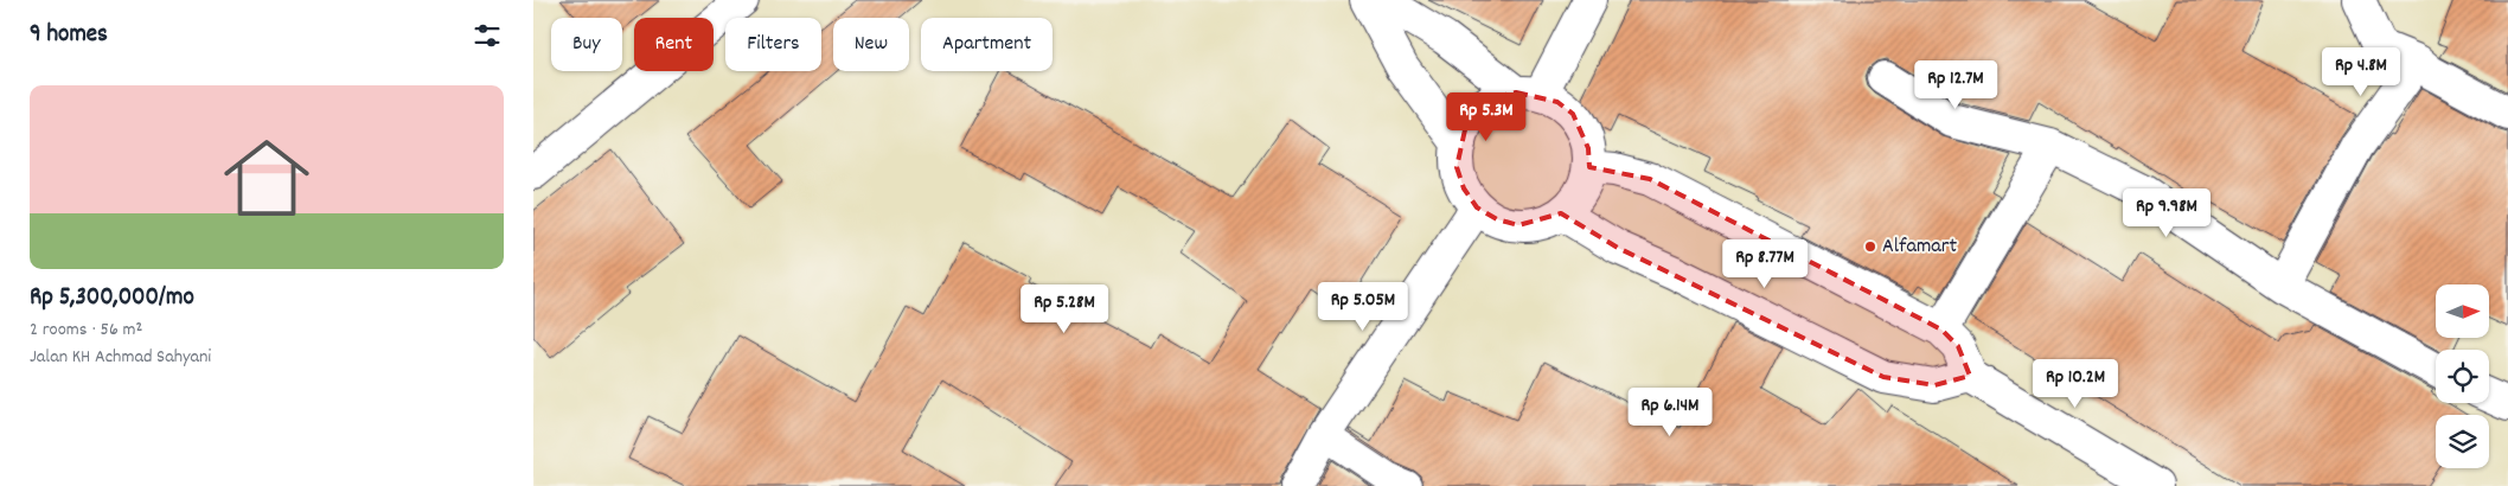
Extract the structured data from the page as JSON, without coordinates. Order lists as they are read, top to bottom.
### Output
{
  "places": ["Alfamart"],
  "north": "right",
  "page": {
    "heading": "9 homes",
    "chip": [
      "Buy",
      "Rent",
      "Filters",
      "New",
      "Apartment"
    ],
    "price": [
      "Rp 4.8M",
      "Rp 12.7M",
      "Rp 5.3M",
      "Rp 9.98M",
      "Rp 8.77M",
      "Rp 5.05M",
      "Rp 5.28M",
      "Rp 10.2M",
      "Rp 6.14M"
    ],
    "list": [
      {
        "name": "Rp 5,300,000/mo",
        "note": "2 rooms · 56 m² · Jalan KH Achmad Sahyani"
      }
    ]
  }
}
